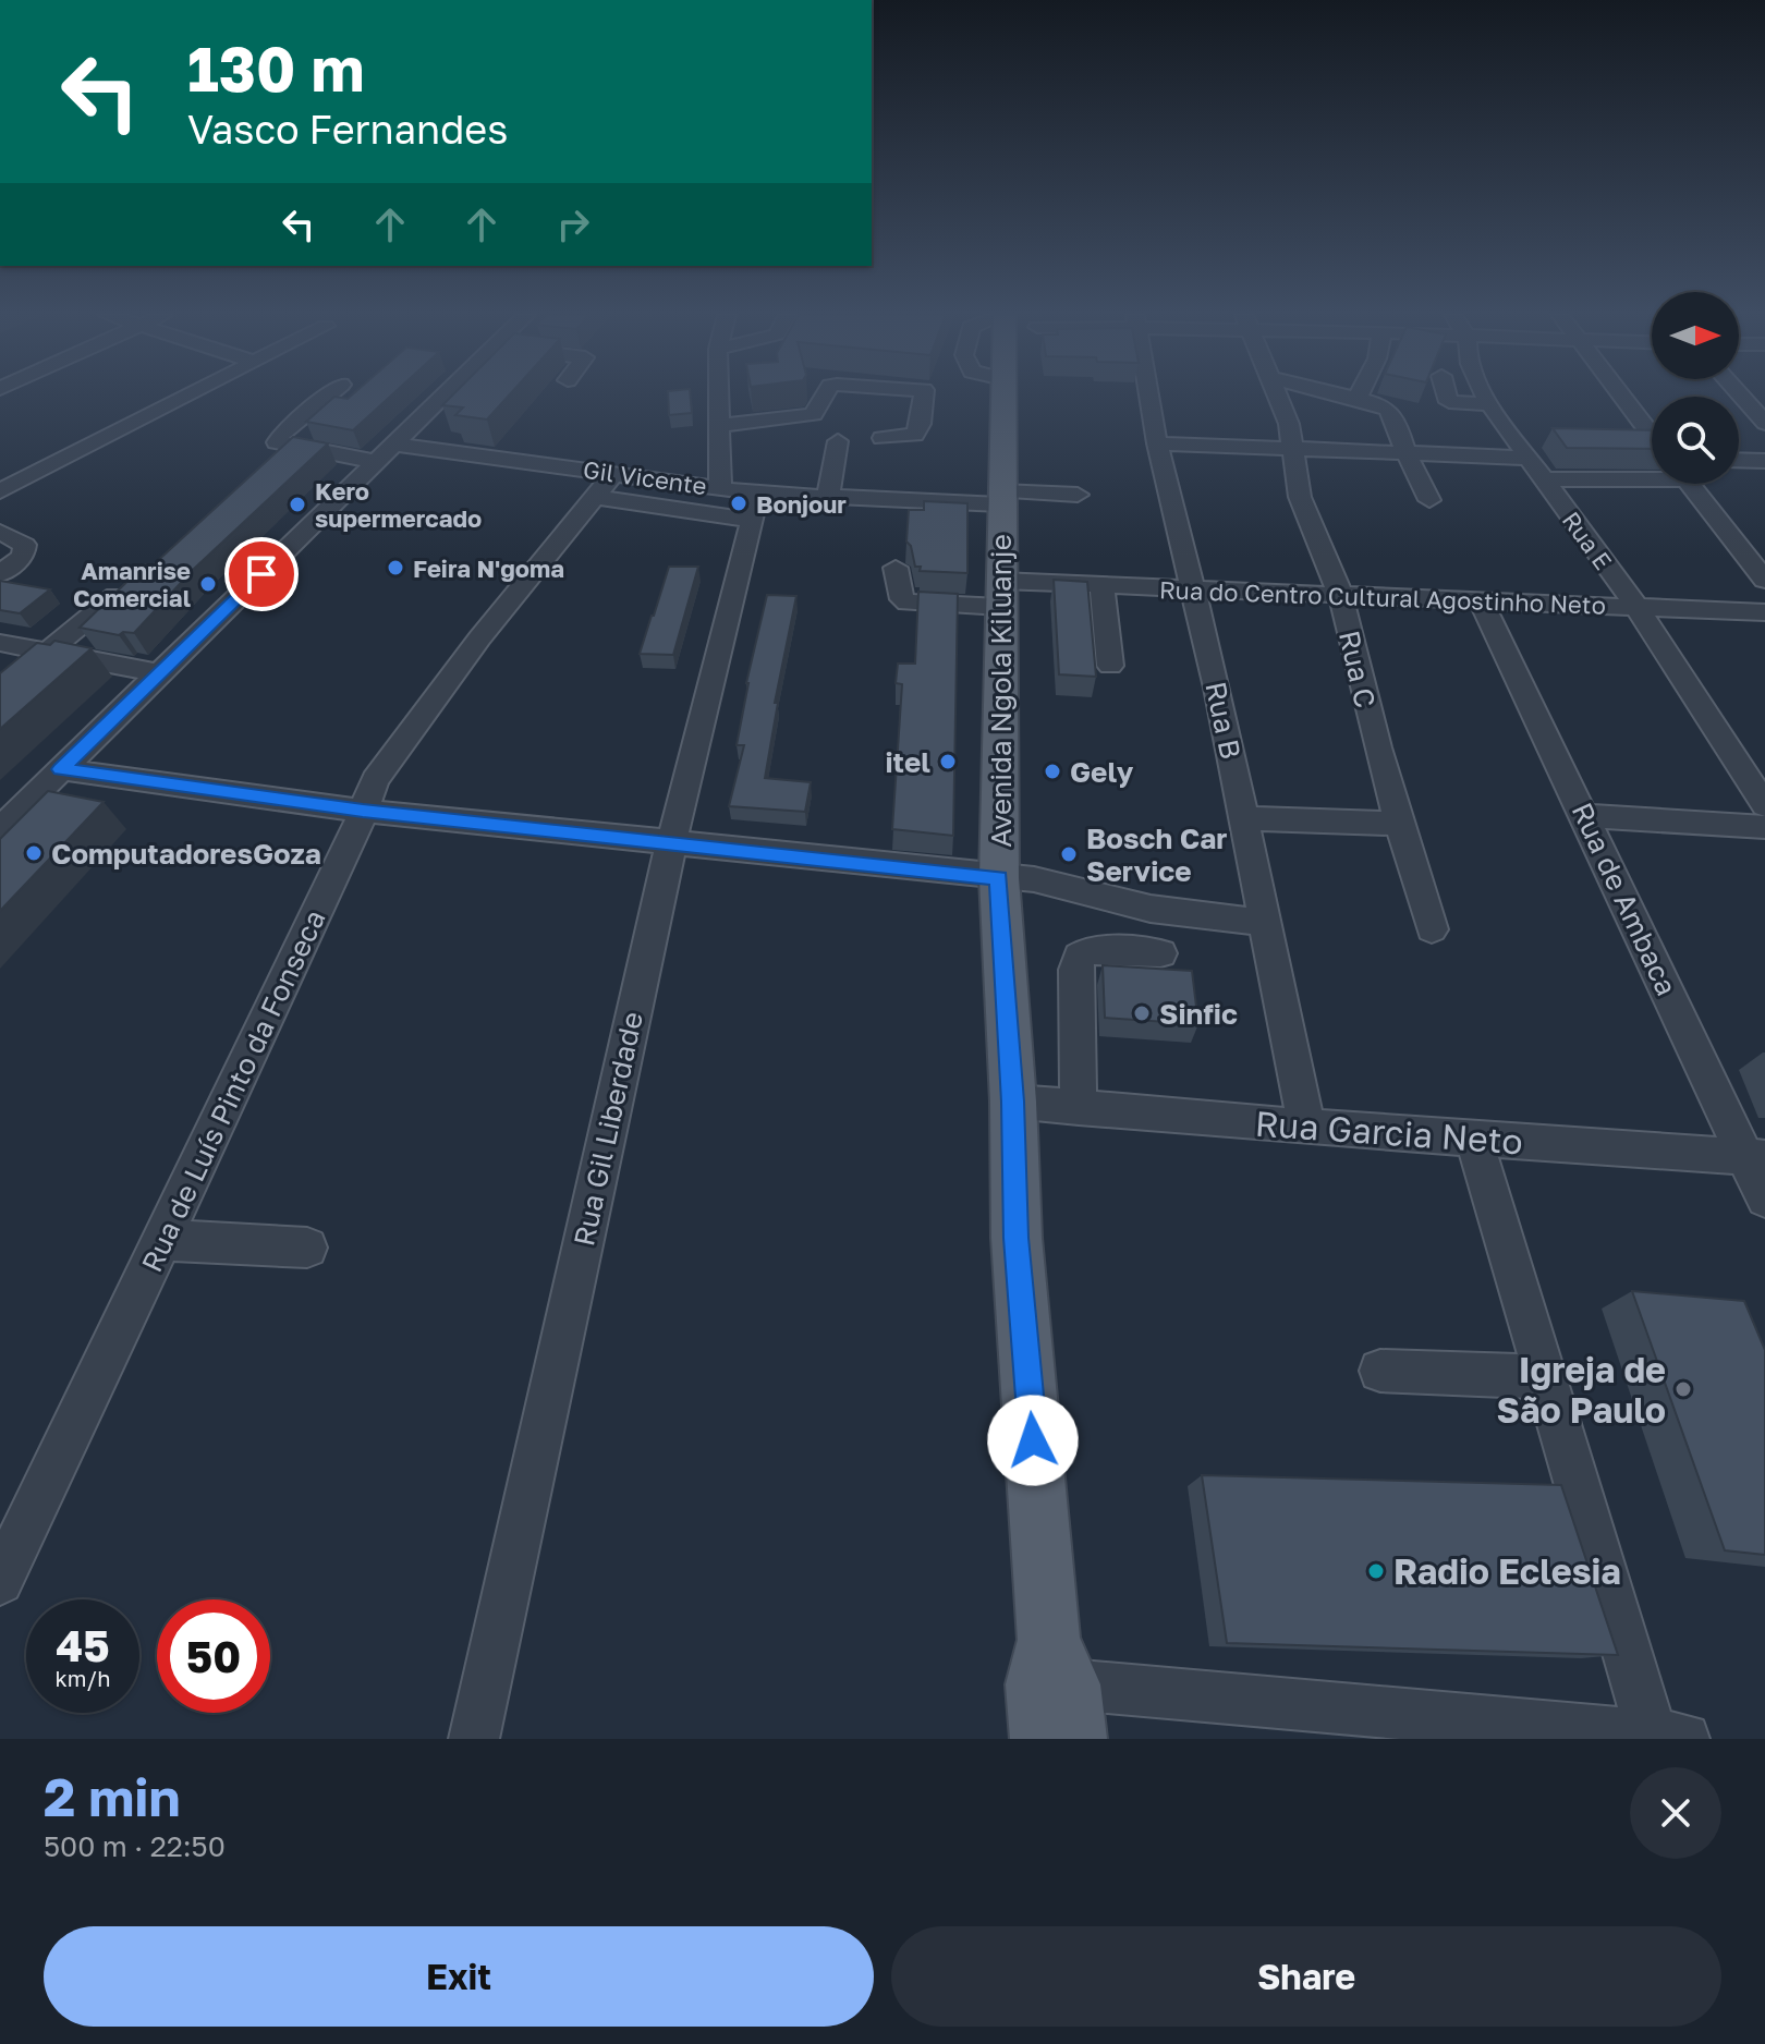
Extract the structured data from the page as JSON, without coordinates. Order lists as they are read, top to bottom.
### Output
{
  "streets": {
    "main road": ["Avenida Ngola Kiluanje"],
    "street": [
      "Gil Vicente",
      "Rua E",
      "Rua do Centro Cultural Agostinho Neto",
      "Rua C",
      "Rua B",
      "Rua de Ambaca",
      "Rua de Luís Pinto da Fonseca",
      "Rua Gil Liberdade",
      "Rua Garcia Neto"
    ]
  },
  "crossings": [
    ["Gil Vicente", "Avenida Ngola Kiluanje"],
    ["Gil Vicente", "Rua de Luís Pinto da Fonseca"],
    ["Gil Vicente", "Rua Gil Liberdade"],
    ["Rua E", "Rua do Centro Cultural Agostinho Neto"],
    ["Rua do Centro Cultural Agostinho Neto", "Rua C"],
    ["Rua do Centro Cultural Agostinho Neto", "Avenida Ngola Kiluanje"],
    ["Rua do Centro Cultural Agostinho Neto", "Rua B"],
    ["Rua do Centro Cultural Agostinho Neto", "Rua de Ambaca"],
    ["Avenida Ngola Kiluanje", "Rua Garcia Neto"],
    ["Rua B", "Rua Garcia Neto"],
    ["Rua de Ambaca", "Rua Garcia Neto"]
  ],
  "places": [
    "Bonjour",
    "Kero supermercado",
    "Feira N'goma",
    "Amanrise Comercial",
    "itel",
    "Gely",
    "ComputadoresGoza",
    "Bosch Car Service",
    "Sinfic",
    "Igreja de São Paulo",
    "Radio Eclesia"
  ],
  "north": "right",
  "page": {
    "turn": ["130 m", "Vasco Fernandes"],
    "speed": "45 km/h",
    "limit": "50",
    "heading": ["2 min", "500 m · 22:50"],
    "buttons": ["Exit", "Share"]
  }
}
